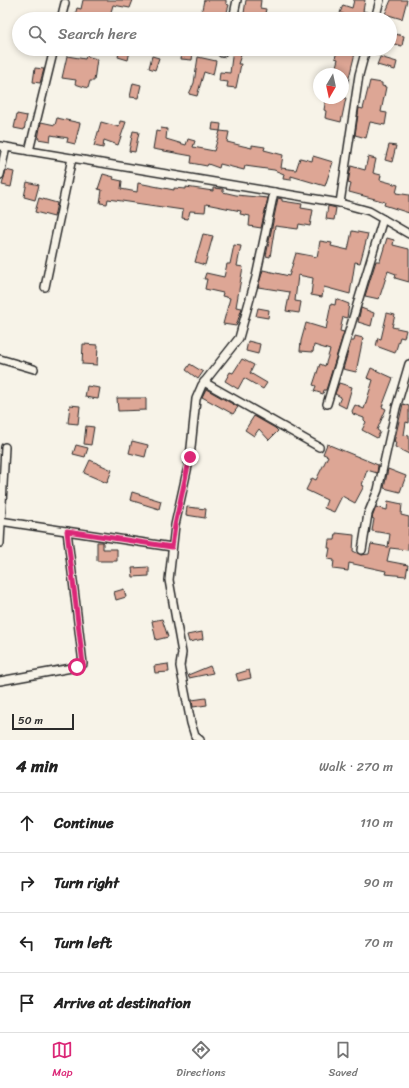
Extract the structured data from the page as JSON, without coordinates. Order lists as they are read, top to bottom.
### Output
{
  "scale_bar": "50 m",
  "north": "bottom",
  "page": {
    "search": "Search here",
    "scale": "50 m",
    "heading": ["4 min", "Walk · 270 m"],
    "list": [
      ["Continue", "110 m"],
      ["Turn right", "90 m"],
      ["Turn left", "70 m"],
      "Arrive at destination"
    ],
    "nav": ["Map", "Directions", "Saved"]
  }
}
